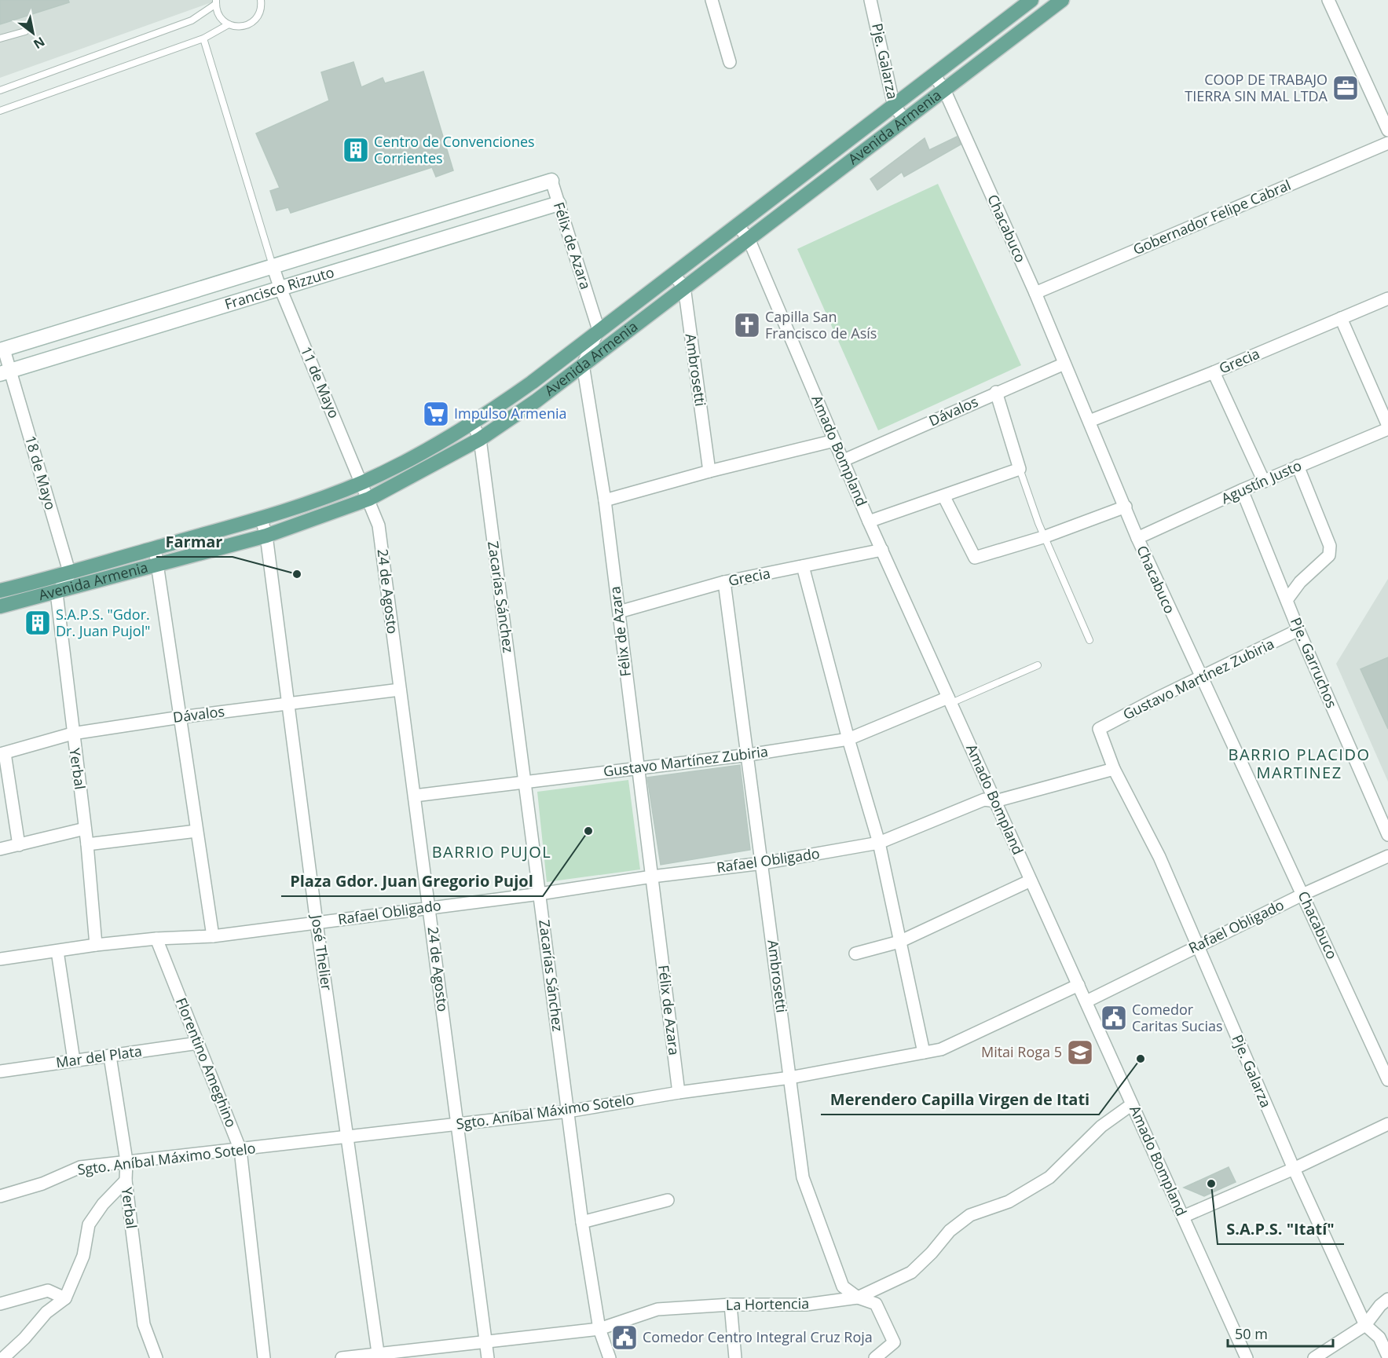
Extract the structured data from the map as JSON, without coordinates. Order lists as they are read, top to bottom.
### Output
{
  "streets": {
    "main road": ["Avenida Armenia"],
    "street": [
      "Pje. Galarza",
      "Gobernador Felipe Cabral",
      "Chacabuco",
      "Félix de Azara",
      "Francisco Rizzuto",
      "Grecia",
      "Ambrosetti",
      "11 de Mayo",
      "Dávalos",
      "Amado Bompland",
      "18 de Mayo",
      "Agustín Justo",
      "24 de Agosto",
      "Zacarías Sánchez",
      "Pje. Garruchos",
      "Gustavo Martínez Zubiria",
      "Yerbal",
      "Rafael Obligado",
      "José Thelier",
      "Mar del Plata",
      "Florentino Ameghino",
      "Sgto. Aníbal Máximo Sotelo",
      "La Hortencia"
    ]
  },
  "crossings": [
    ["Pje. Galarza", "Avenida Armenia"],
    ["Pje. Galarza", "Gustavo Martínez Zubiria"],
    ["Pje. Galarza", "Rafael Obligado"],
    ["Avenida Armenia", "Chacabuco"],
    ["Avenida Armenia", "Félix de Azara"],
    ["Avenida Armenia", "Ambrosetti"],
    ["Avenida Armenia", "11 de Mayo"],
    ["Avenida Armenia", "Amado Bompland"],
    ["Avenida Armenia", "18 de Mayo"],
    ["Avenida Armenia", "24 de Agosto"],
    ["Avenida Armenia", "Zacarías Sánchez"],
    ["Avenida Armenia", "Yerbal"],
    ["Avenida Armenia", "José Thelier"],
    ["Gobernador Felipe Cabral", "Chacabuco"],
    ["Chacabuco", "Grecia"],
    ["Chacabuco", "Dávalos"],
    ["Chacabuco", "Agustín Justo"],
    ["Chacabuco", "Gustavo Martínez Zubiria"],
    ["Chacabuco", "Rafael Obligado"],
    ["Félix de Azara", "Francisco Rizzuto"],
    ["Félix de Azara", "Grecia"],
    ["Félix de Azara", "Gustavo Martínez Zubiria"],
    ["Félix de Azara", "Rafael Obligado"],
    ["Félix de Azara", "Sgto. Aníbal Máximo Sotelo"],
    ["Francisco Rizzuto", "11 de Mayo"],
    ["Francisco Rizzuto", "18 de Mayo"],
    ["Grecia", "Ambrosetti"],
    ["Grecia", "Amado Bompland"],
    ["Ambrosetti", "Gustavo Martínez Zubiria"],
    ["Ambrosetti", "Rafael Obligado"],
    ["Ambrosetti", "Sgto. Aníbal Máximo Sotelo"],
    ["Ambrosetti", "La Hortencia"],
    ["11 de Mayo", "24 de Agosto"],
    ["Dávalos", "Amado Bompland"],
    ["Dávalos", "24 de Agosto"],
    ["Dávalos", "Yerbal"],
    ["Dávalos", "José Thelier"],
    ["Amado Bompland", "Gustavo Martínez Zubiria"],
    ["Amado Bompland", "Rafael Obligado"],
    ["Amado Bompland", "Sgto. Aníbal Máximo Sotelo"],
    ["Amado Bompland", "La Hortencia"],
    ["Agustín Justo", "Pje. Garruchos"],
    ["24 de Agosto", "Gustavo Martínez Zubiria"],
    ["24 de Agosto", "Rafael Obligado"],
    ["24 de Agosto", "Sgto. Aníbal Máximo Sotelo"],
    ["24 de Agosto", "La Hortencia"],
    ["Zacarías Sánchez", "Gustavo Martínez Zubiria"],
    ["Zacarías Sánchez", "Rafael Obligado"],
    ["Zacarías Sánchez", "Sgto. Aníbal Máximo Sotelo"],
    ["Zacarías Sánchez", "La Hortencia"],
    ["Pje. Garruchos", "Gustavo Martínez Zubiria"],
    ["Yerbal", "Rafael Obligado"],
    ["Yerbal", "Mar del Plata"],
    ["Yerbal", "Sgto. Aníbal Máximo Sotelo"],
    ["Rafael Obligado", "José Thelier"],
    ["Rafael Obligado", "Florentino Ameghino"],
    ["José Thelier", "Sgto. Aníbal Máximo Sotelo"],
    ["José Thelier", "La Hortencia"],
    ["Mar del Plata", "Florentino Ameghino"],
    ["Florentino Ameghino", "Sgto. Aníbal Máximo Sotelo"]
  ],
  "districts": ["BARRIO PLACIDO MARTINEZ", "BARRIO PUJOL"],
  "places": {
    "office": ["COOP DE TRABAJO TIERRA SIN MAL LTDA"],
    "building": ["Centro de Convenciones Corrientes", "S.A.P.S. \"Gdor. Dr. Juan Pujol\""],
    "church": ["Capilla San Francisco de Asís"],
    "supermarket": ["Impulso Armenia"],
    "other": [
      "Farmar",
      "Plaza Gdor. Juan Gregorio Pujol",
      "Merendero Capilla Virgen de Itati",
      "S.A.P.S. \"Itatí\""
    ],
    "public building": ["Comedor Caritas Sucias", "Comedor Centro Integral Cruz Roja"],
    "school or university": ["Mitai Roga 5"]
  },
  "scale_bar": "50 m",
  "north": "bottom right"
}
